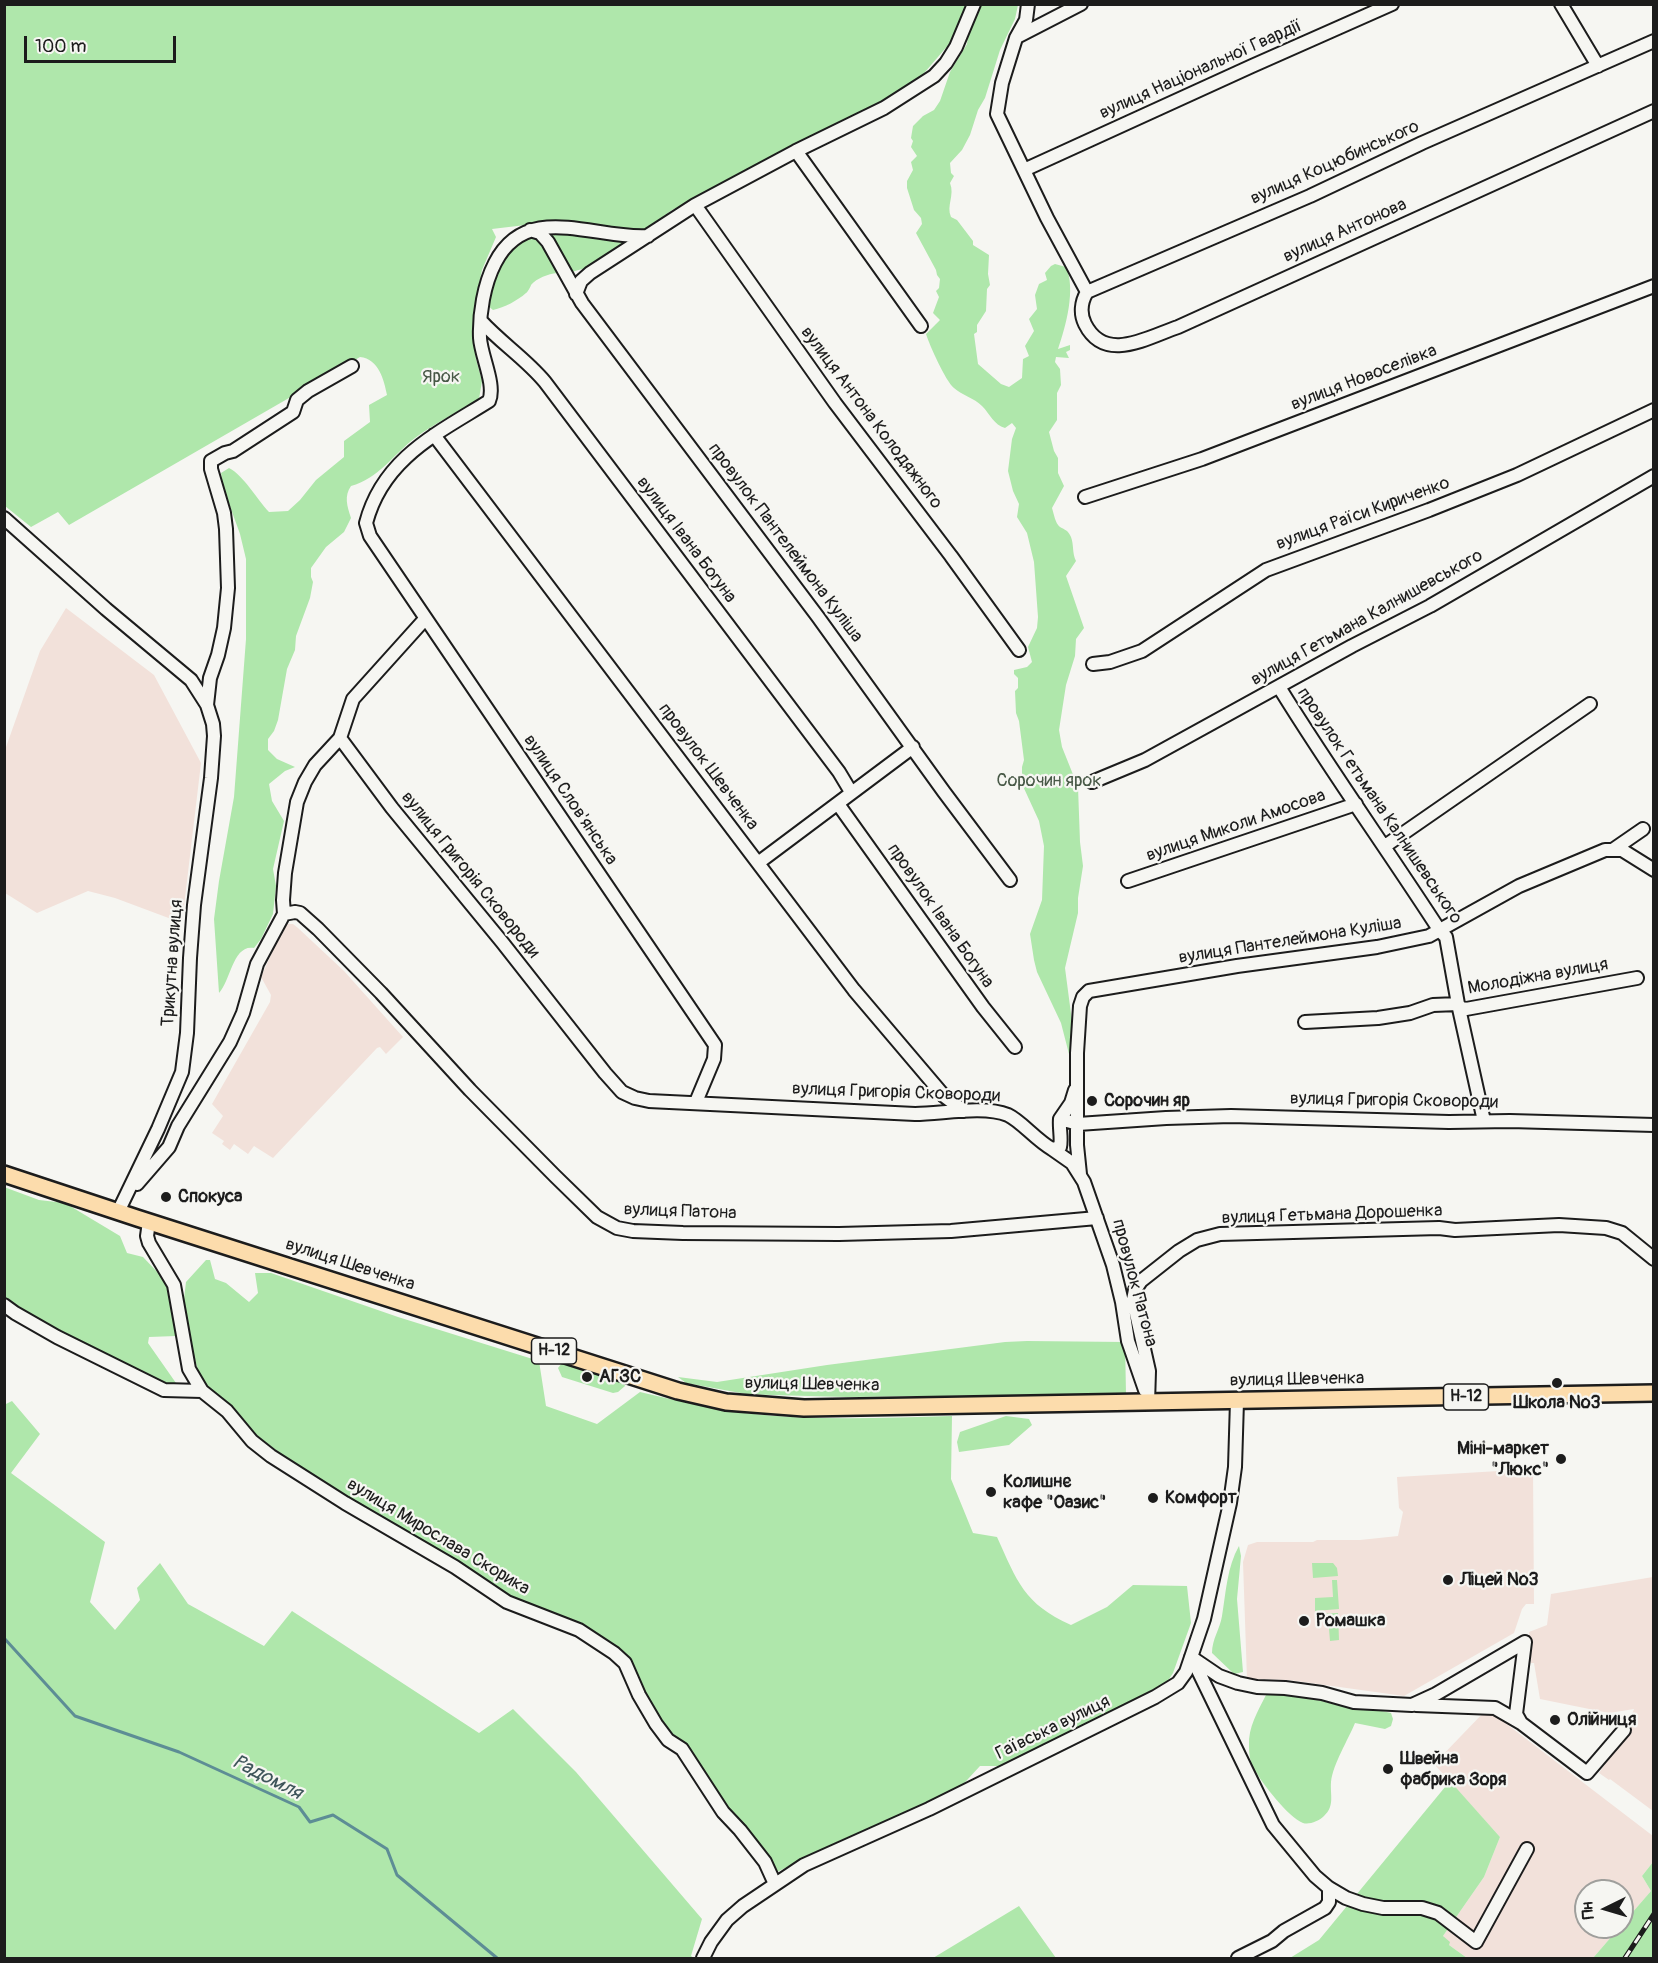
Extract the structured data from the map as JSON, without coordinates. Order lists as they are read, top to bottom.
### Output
{
  "streets": {
    "main road": ["вулиця Шевченка", "Н-12"],
    "street": [
      "вулиця Національної Гвардії",
      "вулиця Коцюбинського",
      "вулиця Антонова",
      "вулиця Новоселівка",
      "вулиця Антона Колодяжного",
      "вулиця Раїси Кириченко",
      "вулиця Івана Богуна",
      "провулок Пантелеймона Куліша",
      "вулиця Гетьмана Калнишевського",
      "провулок Шевченка",
      "вулиця Слов'янська",
      "провулок Гетьмана Калнишевського",
      "вулиця Миколи Амосова",
      "вулиця Григорія Сковороди",
      "провулок Івана Богуна",
      "вулиця Пантелеймона Куліша",
      "Трикутна вулиця",
      "Молодіжна вулиця",
      "вулиця Патона",
      "вулиця Гетьмана Дорошенка",
      "провулок Патона",
      "вулиця Мирослава Скорика",
      "Гаївська вулиця"
    ]
  },
  "crossings": [
    ["вулиця Коцюбинського", "вулиця Антонова"],
    ["вулиця Гетьмана Калнишевського", "провулок Гетьмана Калнишевського"],
    ["провулок Шевченка", "вулиця Слов'янська"],
    ["провулок Шевченка", "вулиця Григорія Сковороди"],
    ["вулиця Слов'янська", "вулиця Григорія Сковороди"],
    ["провулок Гетьмана Калнишевського", "вулиця Миколи Амосова"],
    ["провулок Гетьмана Калнишевського", "вулиця Григорія Сковороди"],
    ["провулок Гетьмана Калнишевського", "вулиця Пантелеймона Куліша"],
    ["провулок Гетьмана Калнишевського", "Молодіжна вулиця"],
    ["вулиця Григорія Сковороди", "вулиця Пантелеймона Куліша"],
    ["вулиця Григорія Сковороди", "провулок Патона"],
    ["вулиця Пантелеймона Куліша", "провулок Патона"],
    ["Трикутна вулиця", "вулиця Шевченка"],
    ["вулиця Патона", "провулок Патона"],
    ["вулиця Гетьмана Дорошенка", "вулиця Шевченка"],
    ["вулиця Гетьмана Дорошенка", "провулок Патона"],
    ["вулиця Шевченка", "провулок Патона"],
    ["вулиця Шевченка", "вулиця Мирослава Скорика"],
    ["вулиця Шевченка", "Гаївська вулиця"],
    ["вулиця Мирослава Скорика", "Гаївська вулиця"]
  ],
  "water": ["Радомля"],
  "parks": ["Ярок", "Сорочин ярок"],
  "places": [
    "Сорочин яр",
    "Спокуса",
    "АГЗС",
    "Школа №3",
    "Міні-маркет \"Люкс\"",
    "Колишнє кафе \"Оазис\"",
    "Комфорт",
    "Ліцей №3",
    "Ромашка",
    "Олійниця",
    "Швейна фабрика Зоря"
  ],
  "scale_bar": "100 m",
  "north": "left"
}
